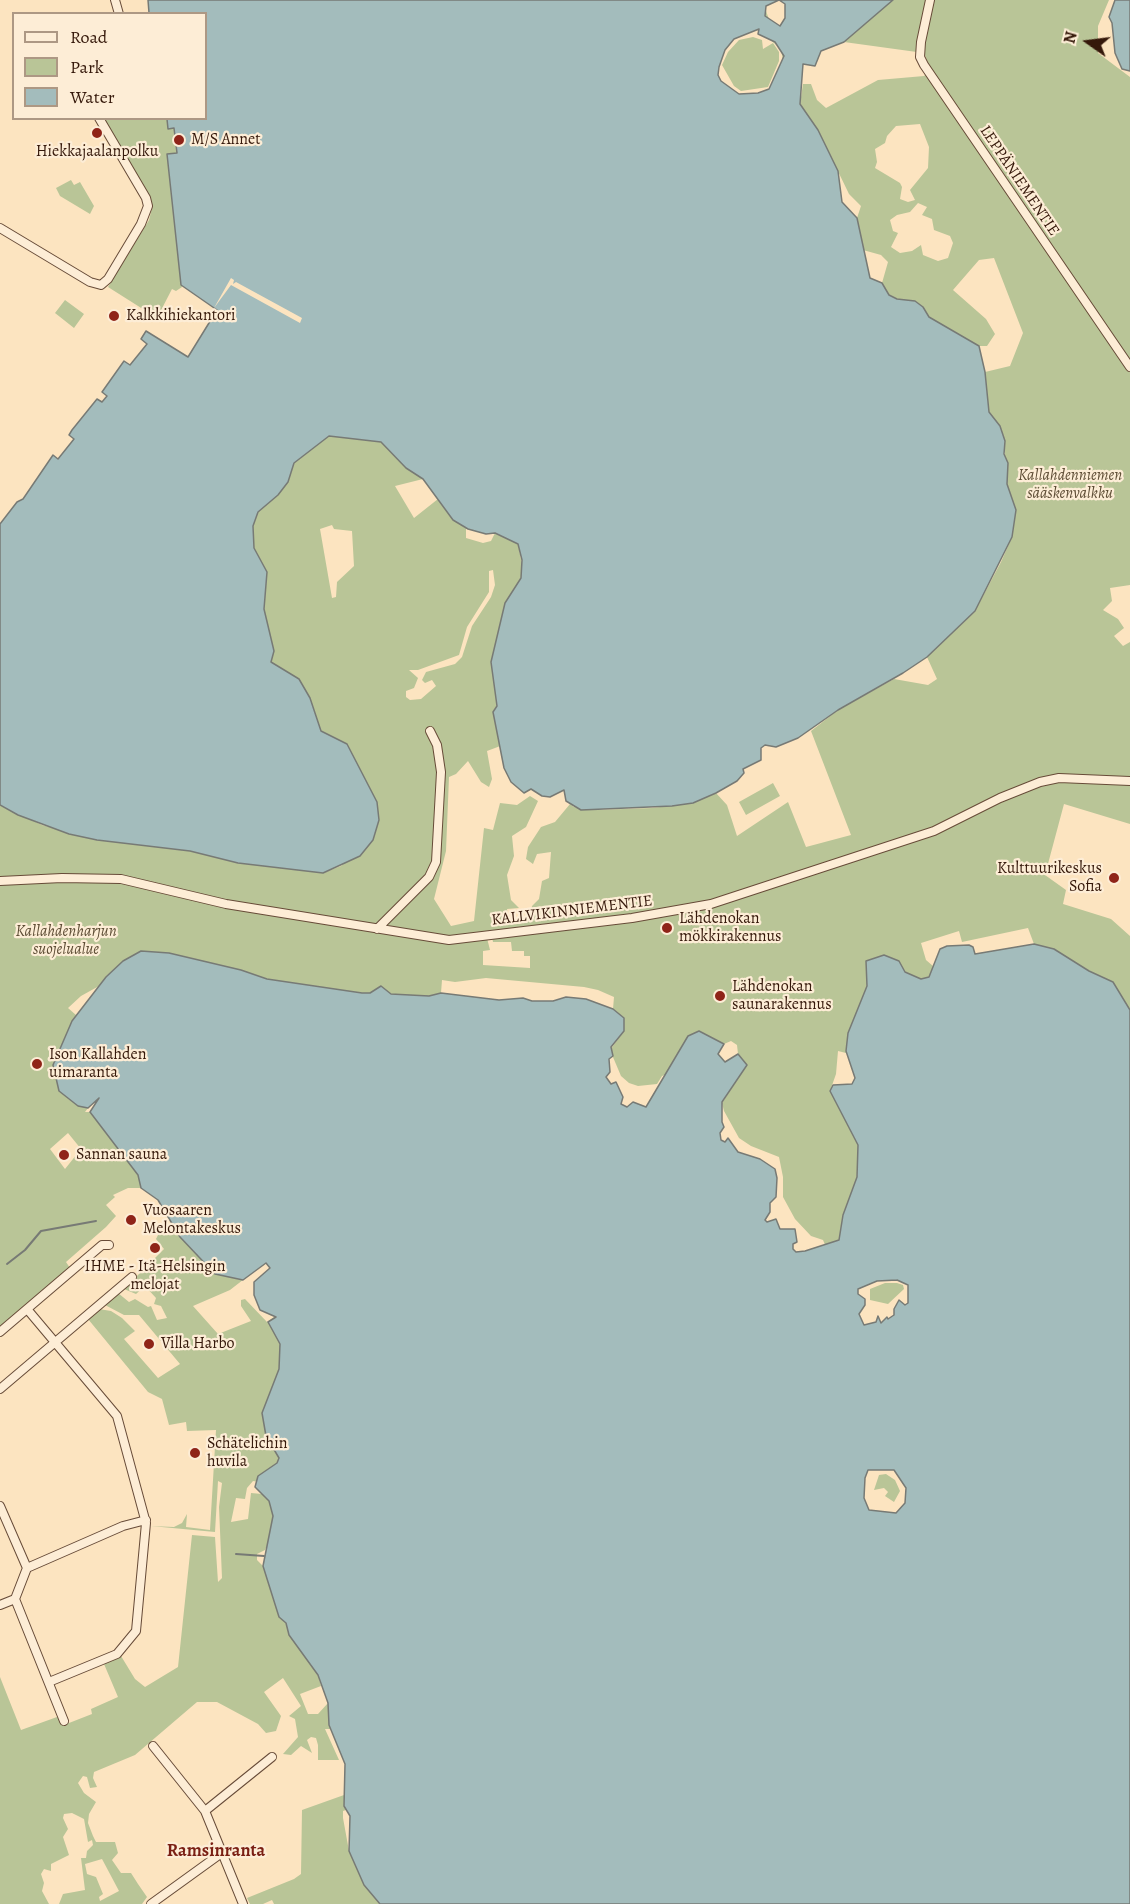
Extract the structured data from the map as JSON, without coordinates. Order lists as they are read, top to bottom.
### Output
{
  "streets": {
    "street": ["LEPPÄNIEMENTIE", "KALLVIKINNIEMENTIE"]
  },
  "districts": ["Ramsinranta"],
  "parks": ["Kallahdenniemen sääskenvalkku", "Kallahdenharjun suojelualue"],
  "places": [
    "Hiekkajaalanpolku",
    "M/S Annet",
    "Kalkkihiekantori",
    "Kulttuurikeskus Sofia",
    "Lähdenokan mökkirakennus",
    "Lähdenokan saunarakennus",
    "Ison Kallahden uimaranta",
    "Sannan sauna",
    "Vuosaaren Melontakeskus",
    "IHME - Itä-Helsingin melojat",
    "Villa Harbo",
    "Schätelichin huvila"
  ],
  "legend": ["Road", "Park", "Water"],
  "north": "left"
}
